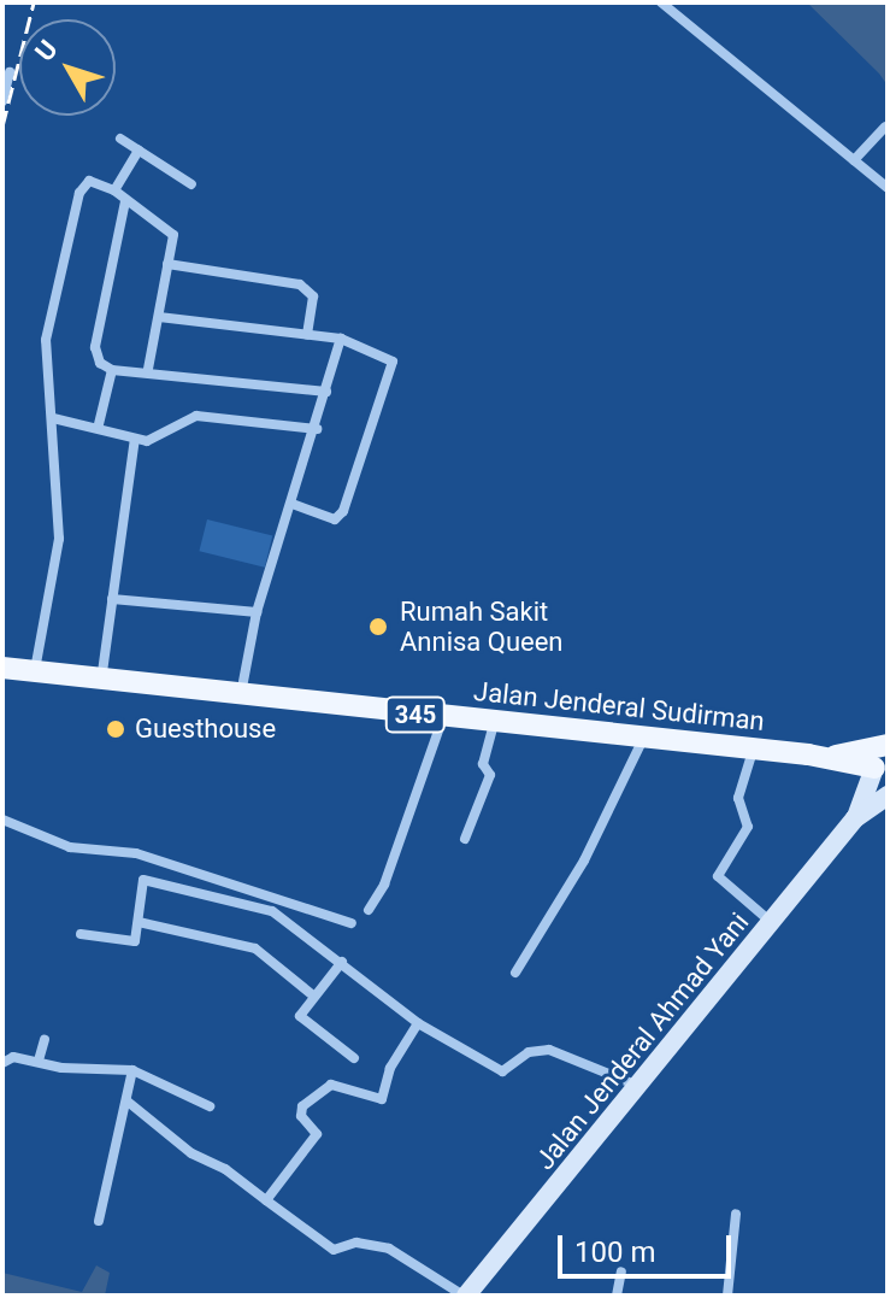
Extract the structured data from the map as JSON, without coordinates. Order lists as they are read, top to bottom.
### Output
{
  "streets": {
    "main road": ["Jalan Jenderal Sudirman", "345", "Jalan Jenderal Ahmad Yani"]
  },
  "crossings": [
    ["Jalan Jenderal Sudirman", "Jalan Jenderal Ahmad Yani"]
  ],
  "places": ["Rumah Sakit Annisa Queen", "Guesthouse"],
  "scale_bar": "100 m",
  "north": "top left"
}
